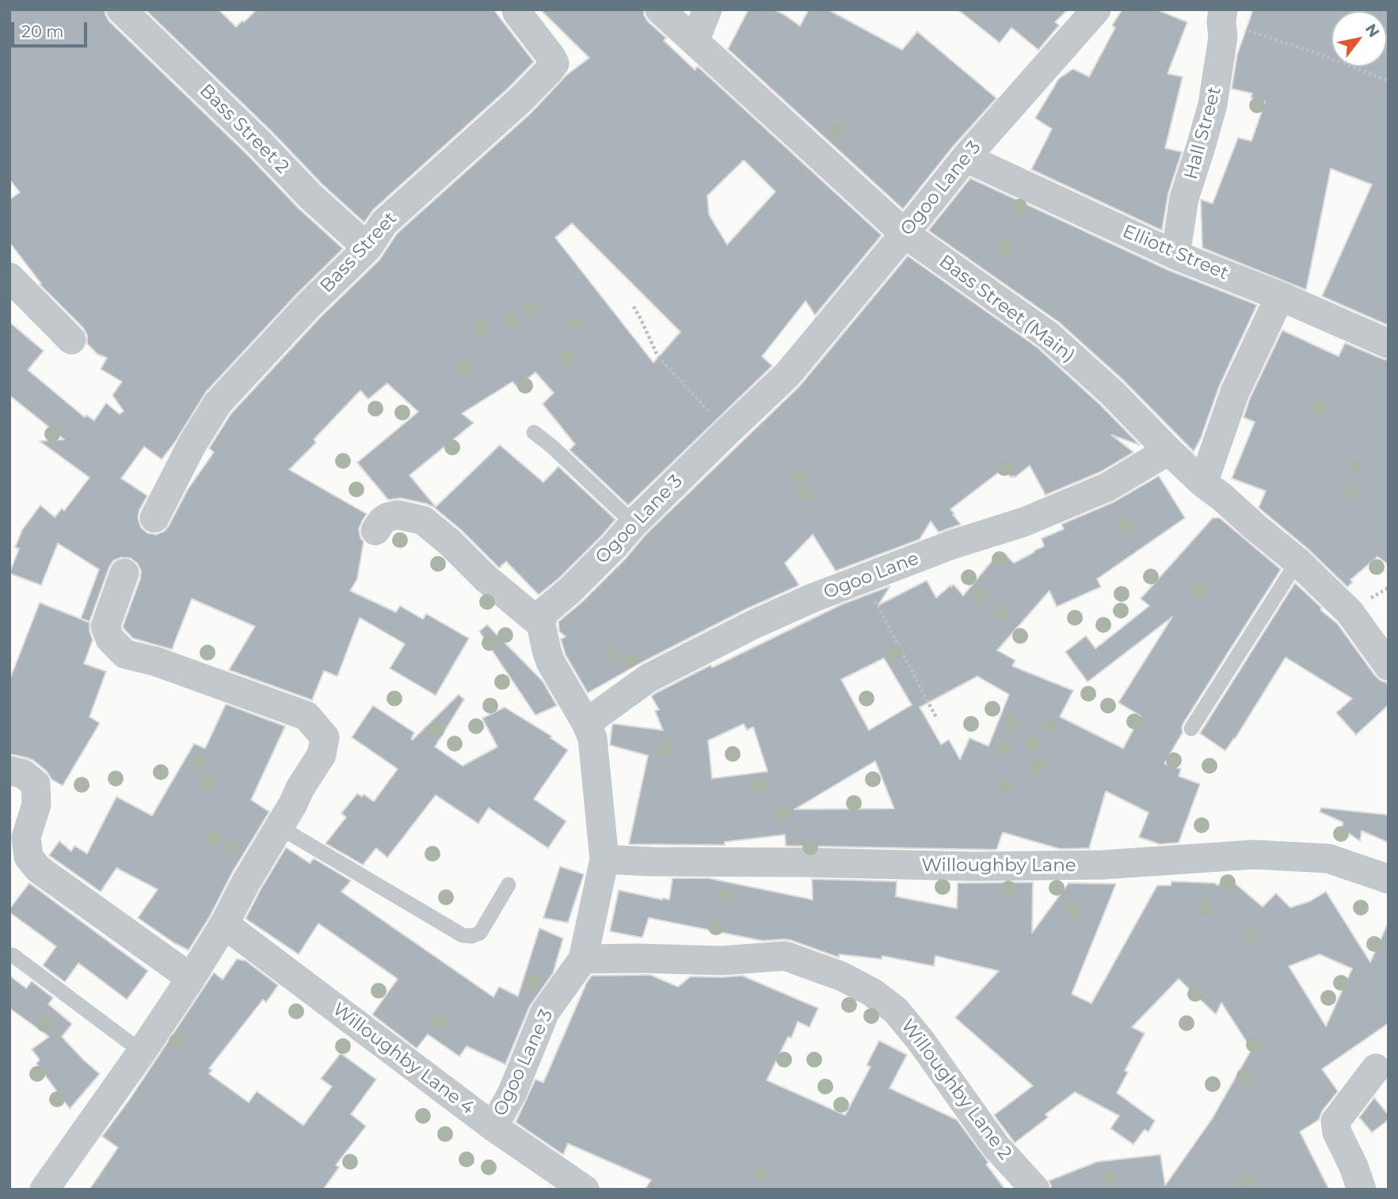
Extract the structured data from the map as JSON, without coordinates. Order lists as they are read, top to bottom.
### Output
{
  "streets": {
    "street": [
      "Bass Street 2",
      "Hall Street",
      "Ogoo Lane 3",
      "Bass Street",
      "Elliott Street",
      "Bass Street (Main)",
      "Ogoo Lane",
      "Willoughby Lane",
      "Willoughby Lane 4",
      "Willoughby Lane 2"
    ]
  },
  "crossings": [
    ["Bass Street 2", "Bass Street"],
    ["Hall Street", "Elliott Street"],
    ["Ogoo Lane 3", "Elliott Street"],
    ["Ogoo Lane 3", "Bass Street (Main)"],
    ["Ogoo Lane 3", "Ogoo Lane"],
    ["Ogoo Lane 3", "Willoughby Lane"],
    ["Ogoo Lane 3", "Willoughby Lane 4"],
    ["Ogoo Lane 3", "Willoughby Lane 2"],
    ["Bass Street (Main)", "Ogoo Lane"]
  ],
  "scale_bar": "20 m",
  "north": "top right"
}
